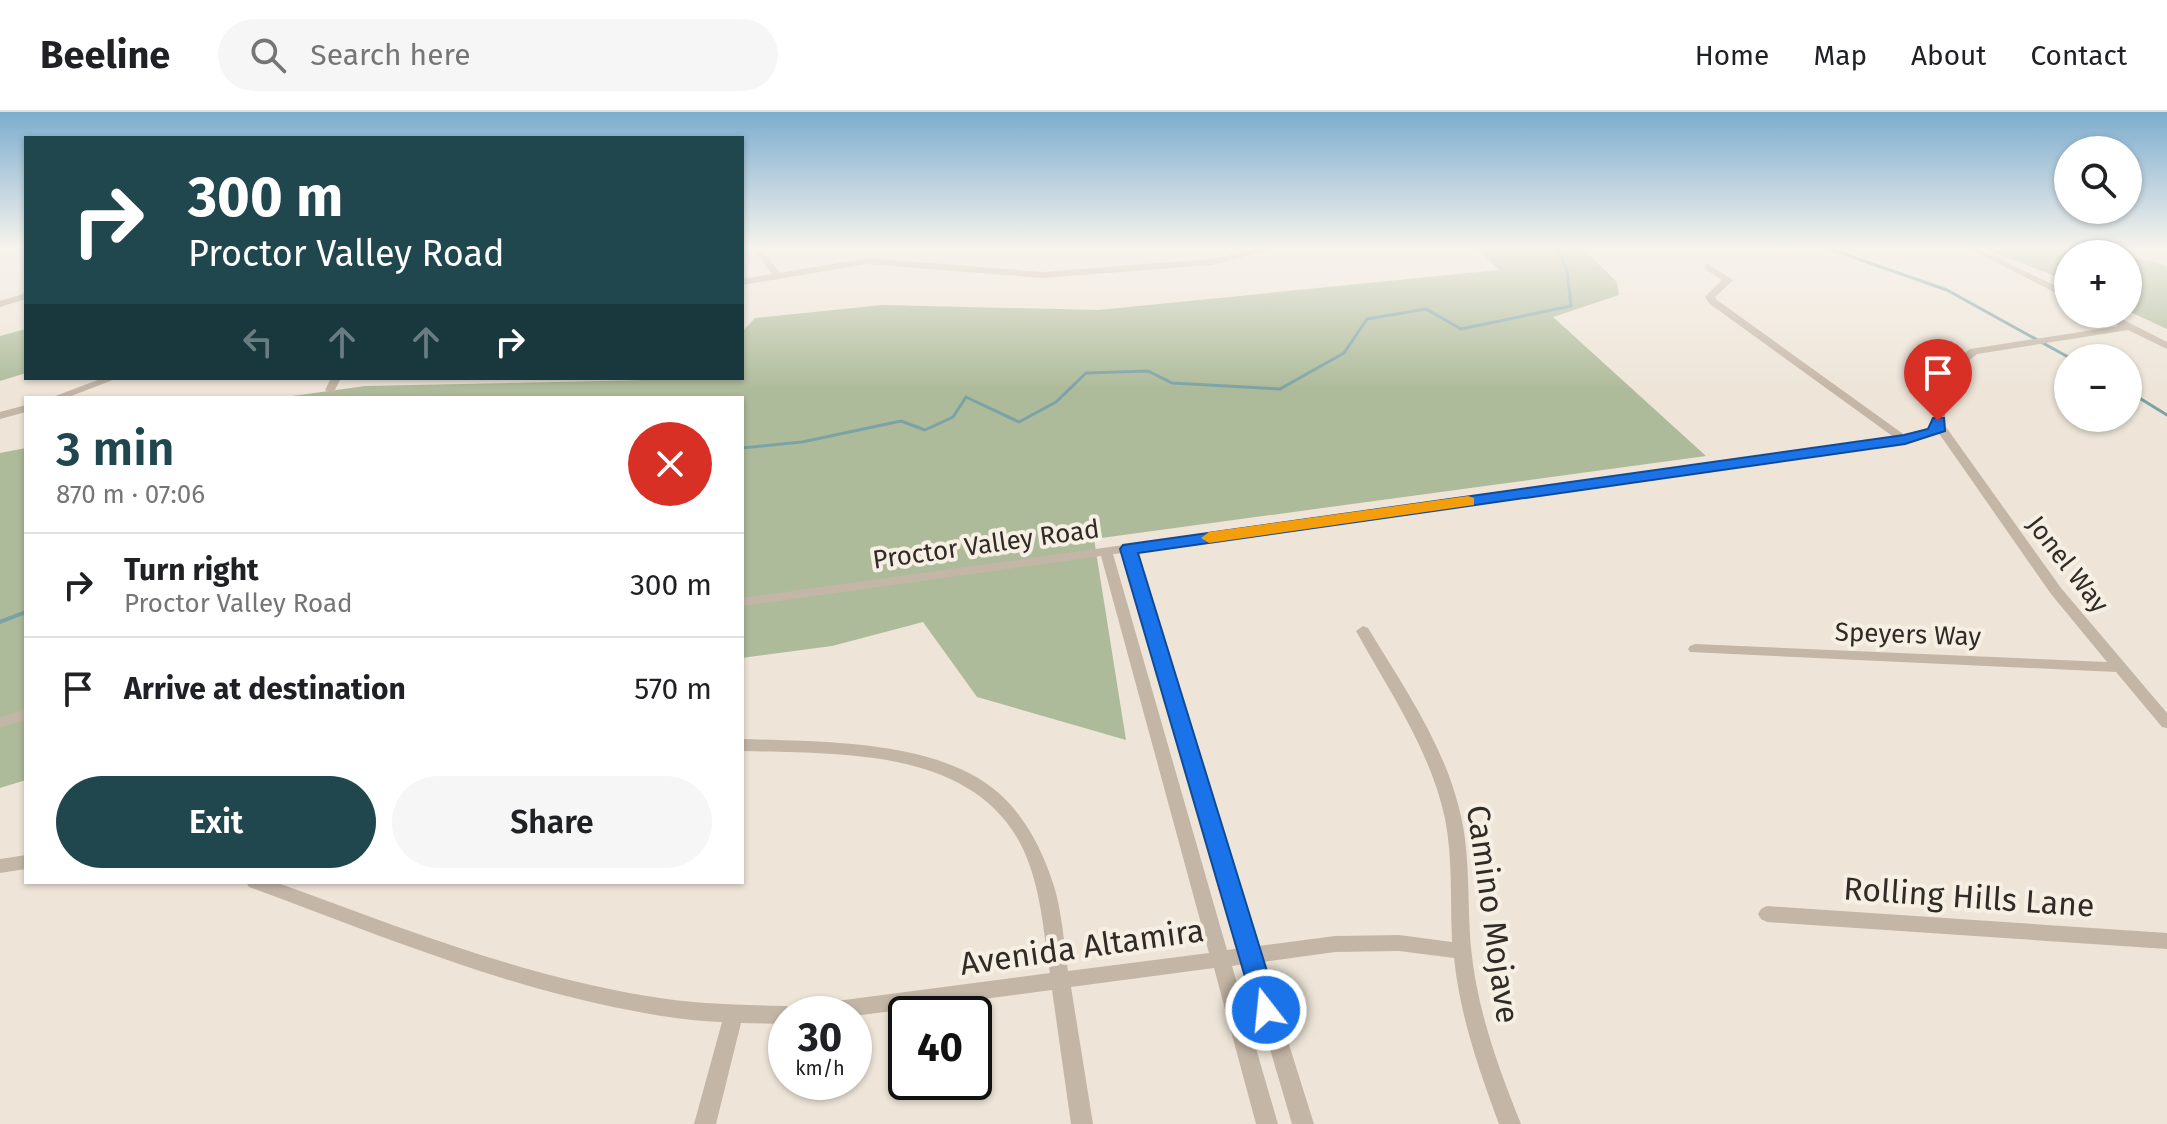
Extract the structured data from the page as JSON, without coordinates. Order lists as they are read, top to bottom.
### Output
{
  "streets": {
    "street": [
      "Proctor Valley Road",
      "Jonel Way",
      "Speyers Way",
      "Rolling Hills Lane",
      "Camino Mojave",
      "Avenida Altamira"
    ]
  },
  "crossings": [
    ["Proctor Valley Road", "Jonel Way"],
    ["Jonel Way", "Speyers Way"],
    ["Camino Mojave", "Avenida Altamira"]
  ],
  "page": {
    "header": "Beeline",
    "search": "Search here",
    "nav": [
      "Home",
      "Map",
      "About",
      "Contact"
    ],
    "map_buttons": ["+", "−"],
    "turn": ["300 m", "Proctor Valley Road"],
    "heading": ["3 min", "870 m · 07:06"],
    "list": [
      {
        "name": "Turn right",
        "note": "Proctor Valley Road",
        "value": "300 m"
      },
      {
        "name": "Arrive at destination",
        "value": "570 m"
      }
    ],
    "buttons": ["Exit", "Share"],
    "speed": "30 km/h",
    "limit": "40"
  }
}
